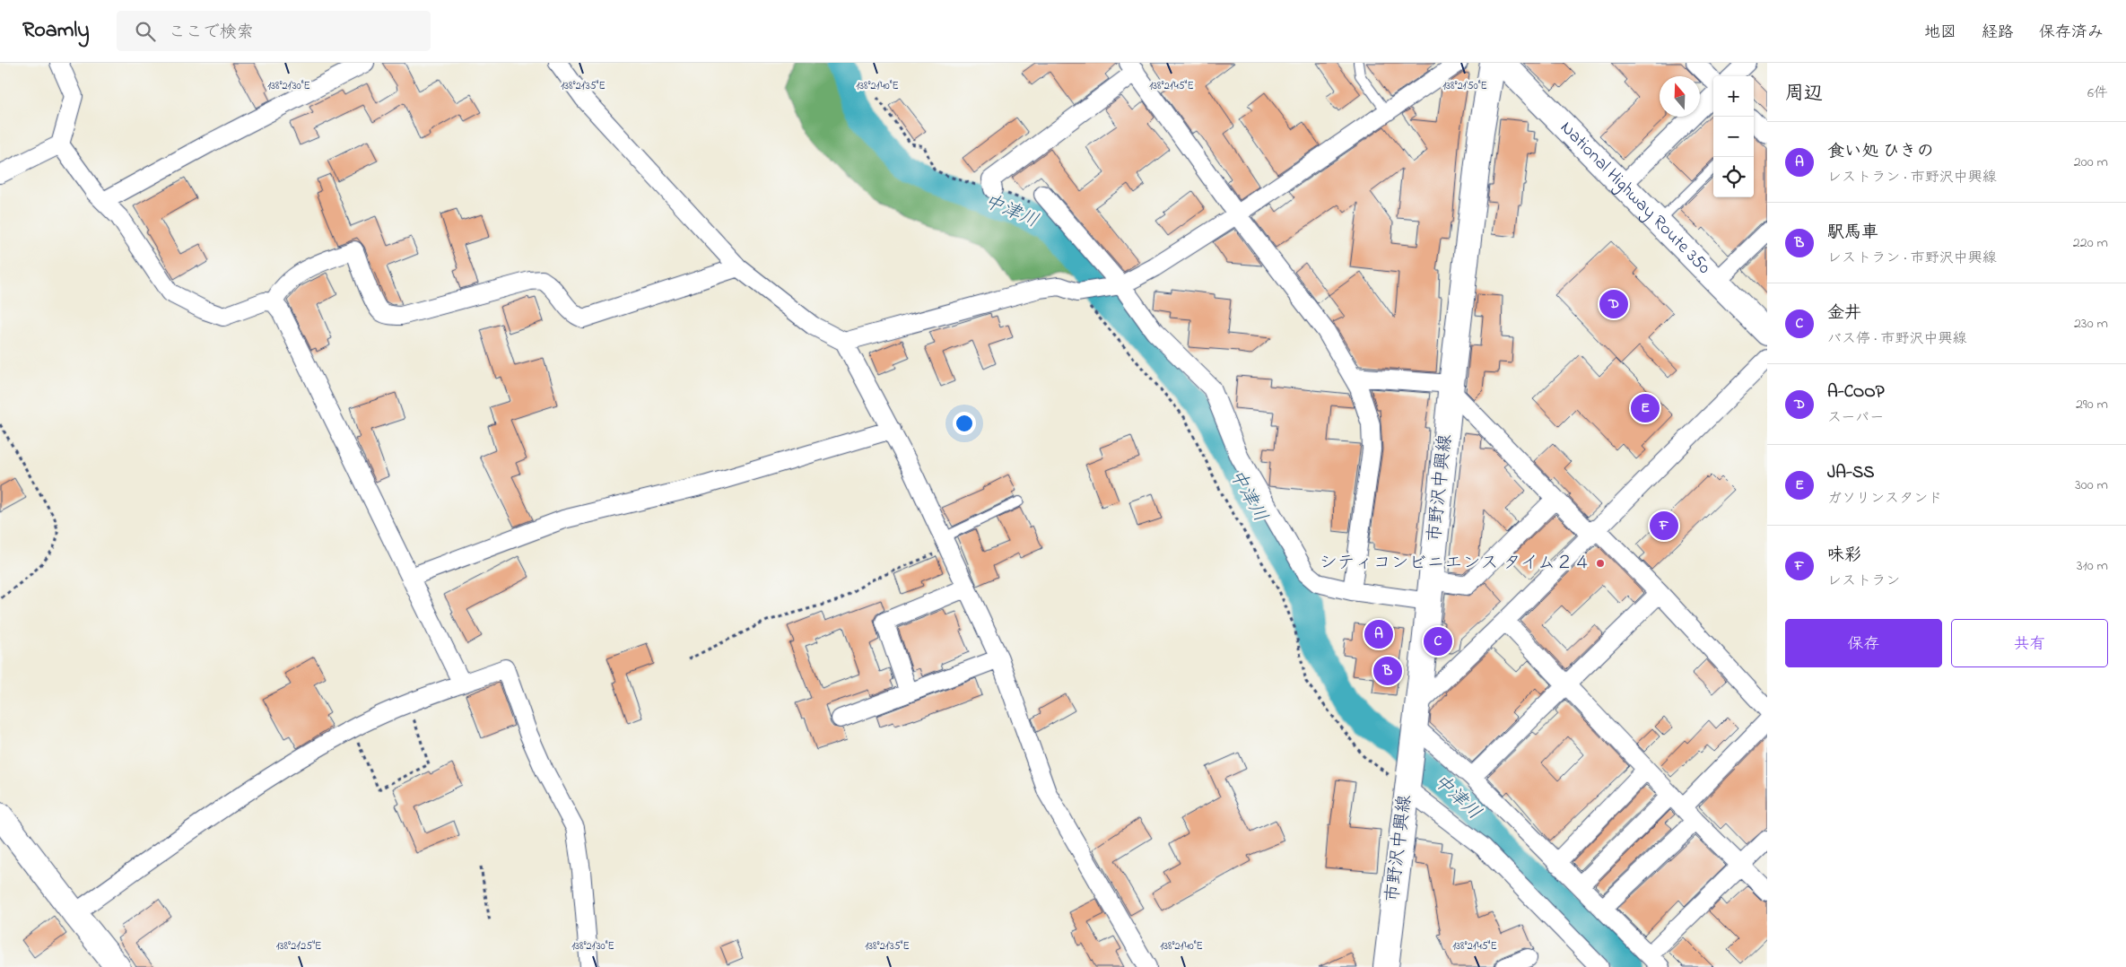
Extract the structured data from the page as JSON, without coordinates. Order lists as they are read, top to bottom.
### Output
{
  "streets": {
    "main road": ["National Highway Route 350", "市野沢中興線"]
  },
  "water": ["中津川"],
  "places": ["シティコンビニエンス タイム２４"],
  "north": "top",
  "page": {
    "header": "Roamly",
    "search": "ここで検索",
    "nav": ["地図", "経路", "保存済み"],
    "heading": ["周辺", "6件"],
    "map_buttons": ["+", "−"],
    "list": [
      {
        "mark": "A",
        "name": "食い処 ひきの",
        "note": "レストラン · 市野沢中興線",
        "value": "200 m"
      },
      {
        "mark": "B",
        "name": "駅馬車",
        "note": "レストラン · 市野沢中興線",
        "value": "220 m"
      },
      {
        "mark": "C",
        "name": "金井",
        "note": "バス停 · 市野沢中興線",
        "value": "230 m"
      },
      {
        "mark": "D",
        "name": "A-COOP",
        "note": "スーパー",
        "value": "290 m"
      },
      {
        "mark": "E",
        "name": "JA-SS",
        "note": "ガソリンスタンド",
        "value": "300 m"
      },
      {
        "mark": "F",
        "name": "味彩",
        "note": "レストラン",
        "value": "310 m"
      }
    ],
    "pins": [
      "D",
      "E",
      "F",
      "A",
      "C",
      "B"
    ],
    "buttons": ["保存", "共有"]
  },
  "coordinates": [
    "138°21'30\"E",
    "138°21'35\"E",
    "138°21'40\"E",
    "138°21'45\"E",
    "138°21'50\"E",
    "138°21'25\"E"
  ]
}
